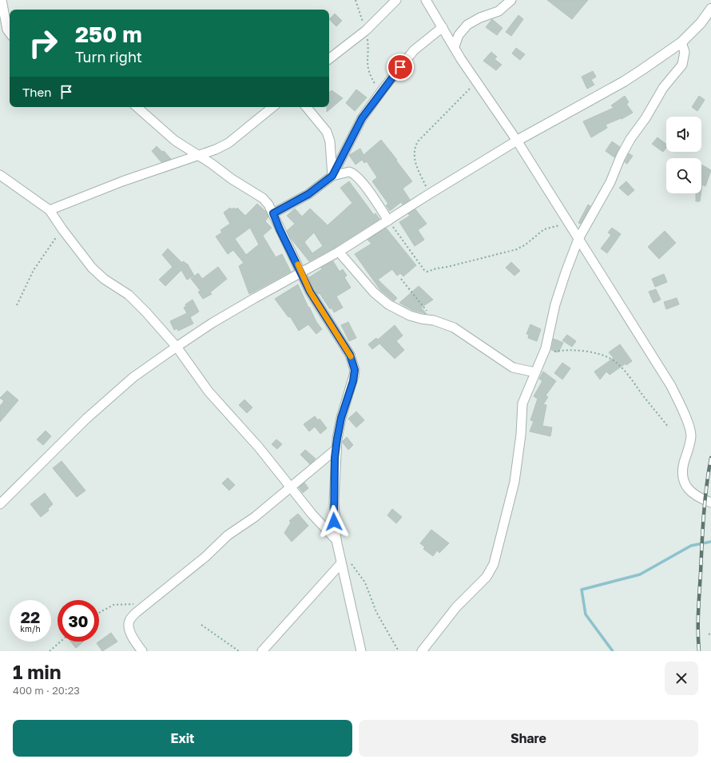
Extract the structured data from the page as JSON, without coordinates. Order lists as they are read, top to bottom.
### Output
{
  "page": {
    "turn": ["250 m", "Turn right"],
    "then": "Then",
    "speed": "22 km/h",
    "limit": "30",
    "heading": ["1 min", "400 m · 20:23"],
    "buttons": ["Exit", "Share"]
  }
}
